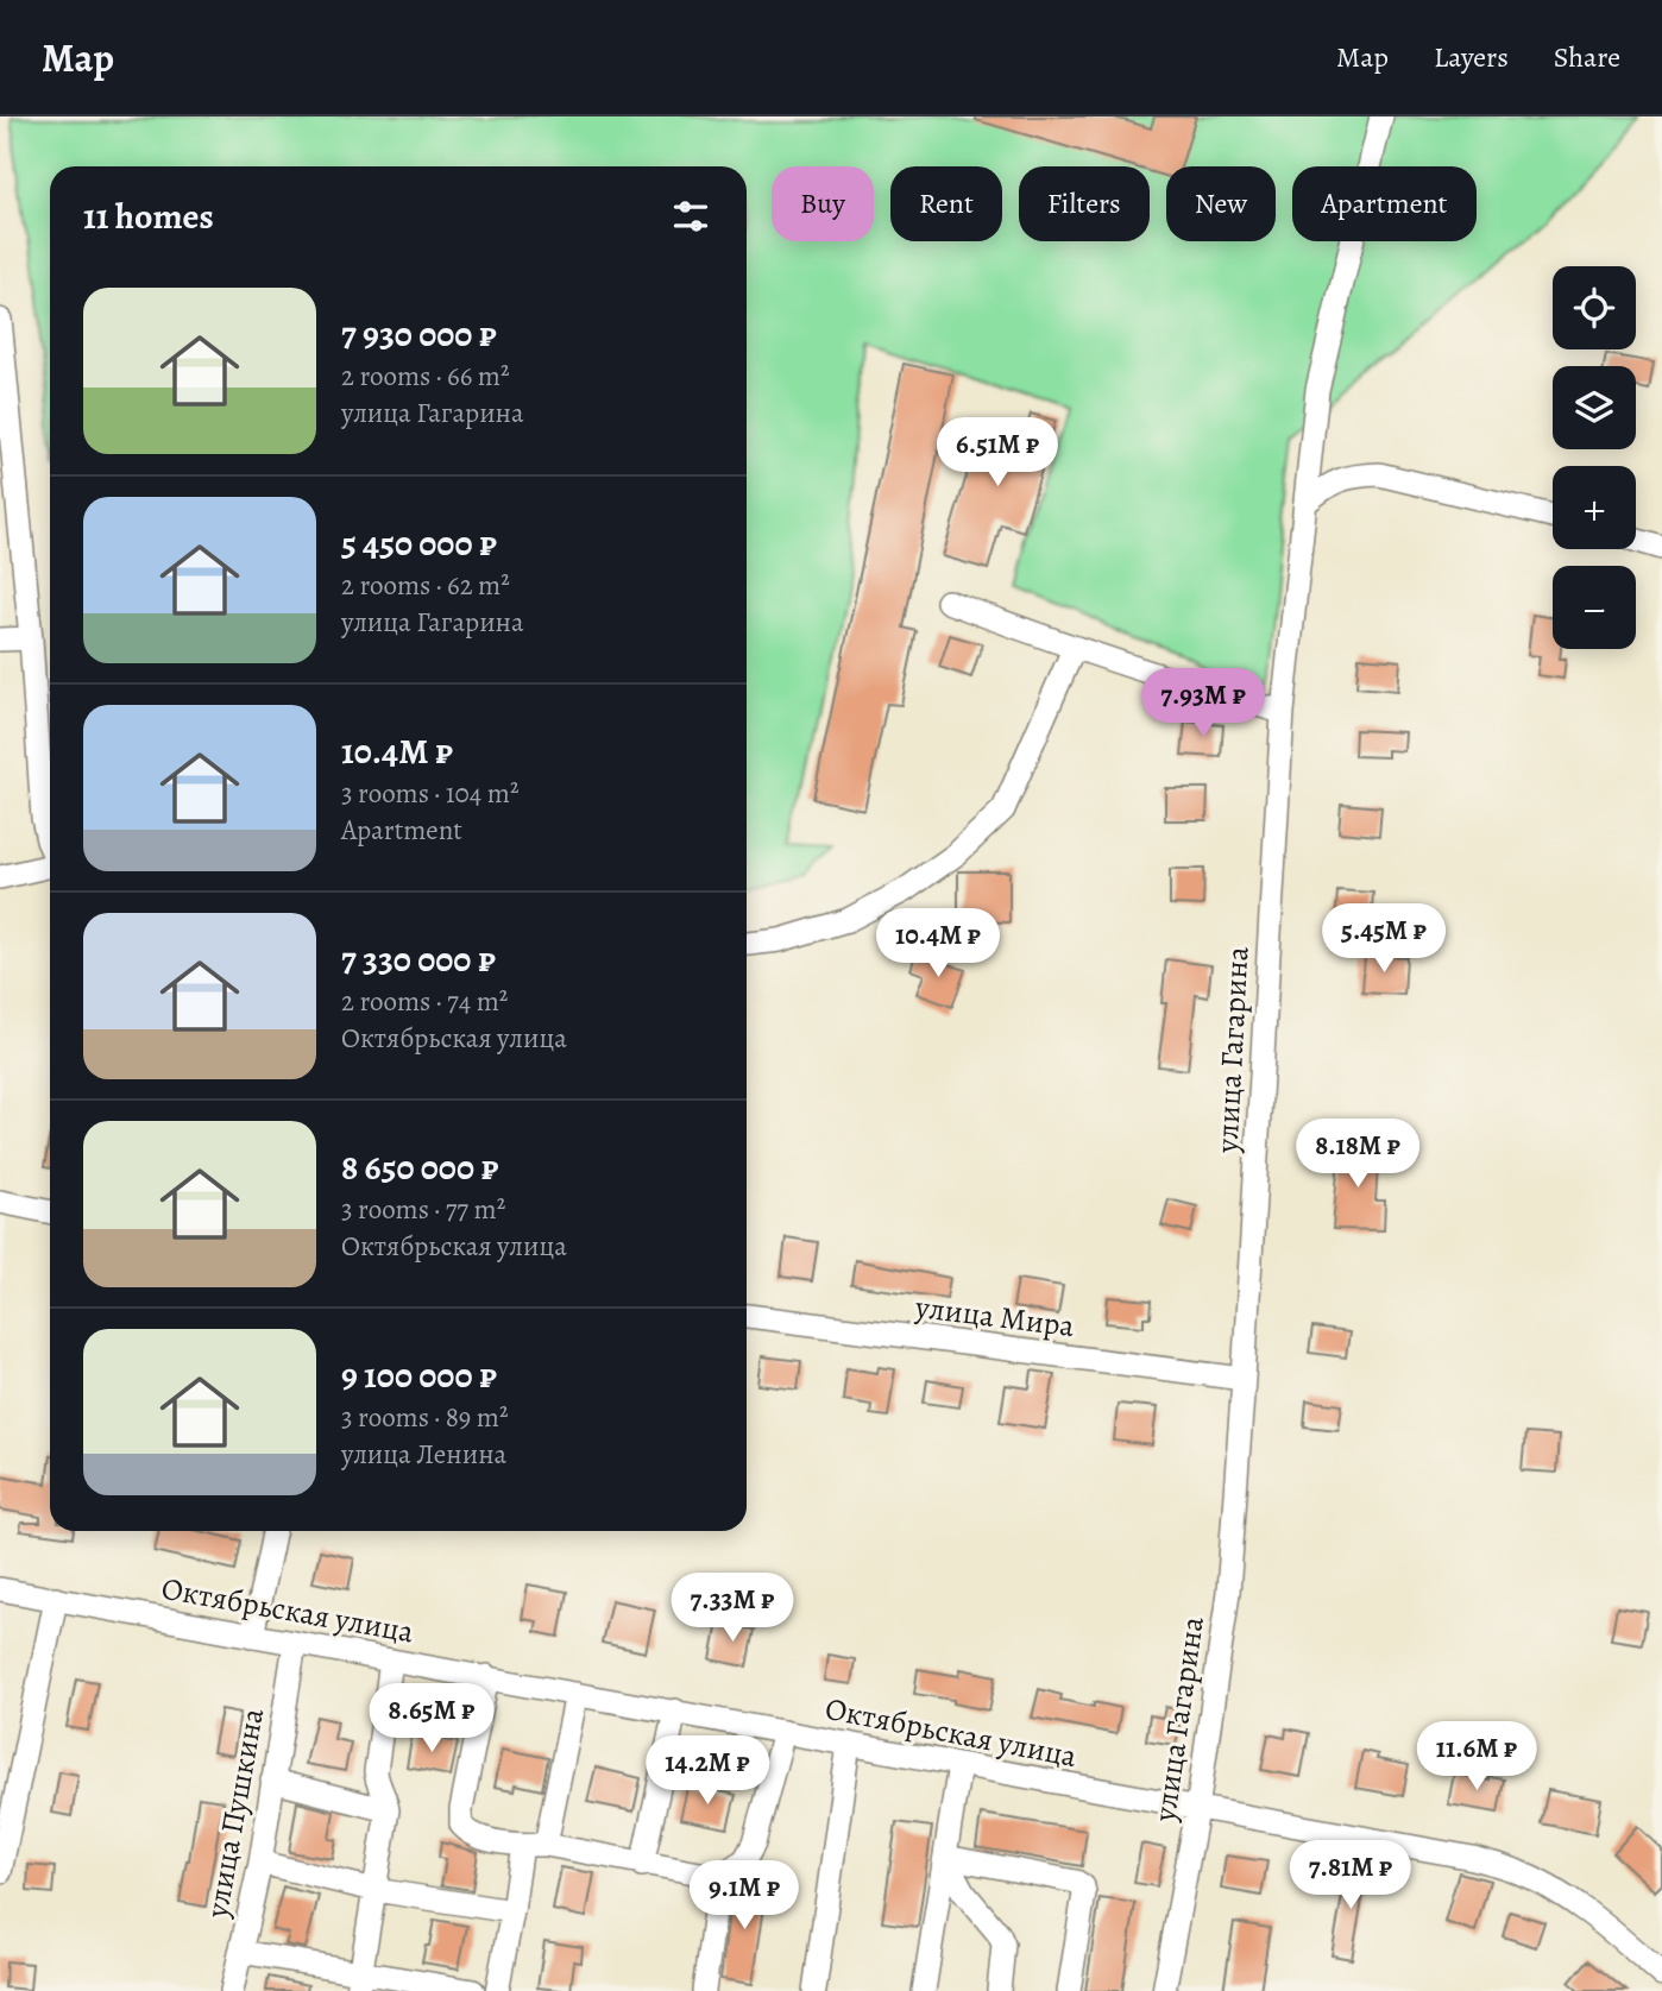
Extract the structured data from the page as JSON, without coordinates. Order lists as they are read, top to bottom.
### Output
{
  "streets": {
    "street": [
      "улица Гагарина",
      "улица Мира",
      "Октябрьская улица",
      "улица Пушкина"
    ]
  },
  "crossings": [
    ["улица Гагарина", "улица Мира"],
    ["улица Гагарина", "Октябрьская улица"],
    ["Октябрьская улица", "улица Пушкина"]
  ],
  "page": {
    "header": "Map",
    "nav": ["Map", "Layers", "Share"],
    "chip": [
      "Buy",
      "Rent",
      "Filters",
      "New",
      "Apartment"
    ],
    "heading": "11 homes",
    "map_buttons": ["+", "−"],
    "list": [
      {
        "name": "7 930 000 ₽",
        "note": "2 rooms · 66 m² · улица Гагарина"
      },
      {
        "name": "5 450 000 ₽",
        "note": "2 rooms · 62 m² · улица Гагарина"
      },
      {
        "name": "10.4M ₽",
        "note": "3 rooms · 104 m² · Apartment"
      },
      {
        "name": "7 330 000 ₽",
        "note": "2 rooms · 74 m² · Октябрьская улица"
      },
      {
        "name": "8 650 000 ₽",
        "note": "3 rooms · 77 m² · Октябрьская улица"
      },
      {
        "name": "9 100 000 ₽",
        "note": "3 rooms · 89 m² · улица Ленина"
      }
    ],
    "price": [
      "6.51M ₽",
      "7.93M ₽",
      "5.45M ₽",
      "10.4M ₽",
      "8.18M ₽",
      "7.33M ₽",
      "8.65M ₽",
      "11.6M ₽",
      "14.2M ₽",
      "7.81M ₽",
      "9.1M ₽"
    ]
  }
}
